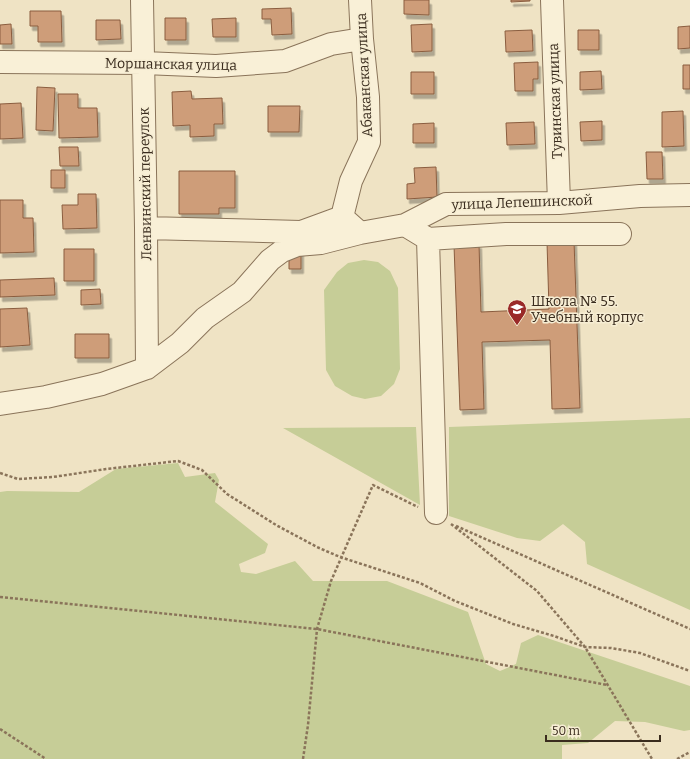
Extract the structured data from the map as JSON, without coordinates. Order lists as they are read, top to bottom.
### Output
{
  "streets": {
    "street": [
      "Моршанская улица",
      "Абаканская улица",
      "Тувинская улица",
      "Ленвинский переулок",
      "улица Лепешинской"
    ]
  },
  "crossings": [
    ["Моршанская улица", "Абаканская улица"],
    ["Моршанская улица", "Ленвинский переулок"],
    ["Тувинская улица", "улица Лепешинской"],
    ["Ленвинский переулок", "улица Лепешинской"]
  ],
  "places": {
    "school or university": ["Школа № 55. Учебный корпус"]
  },
  "scale_bar": "50 m"
}
